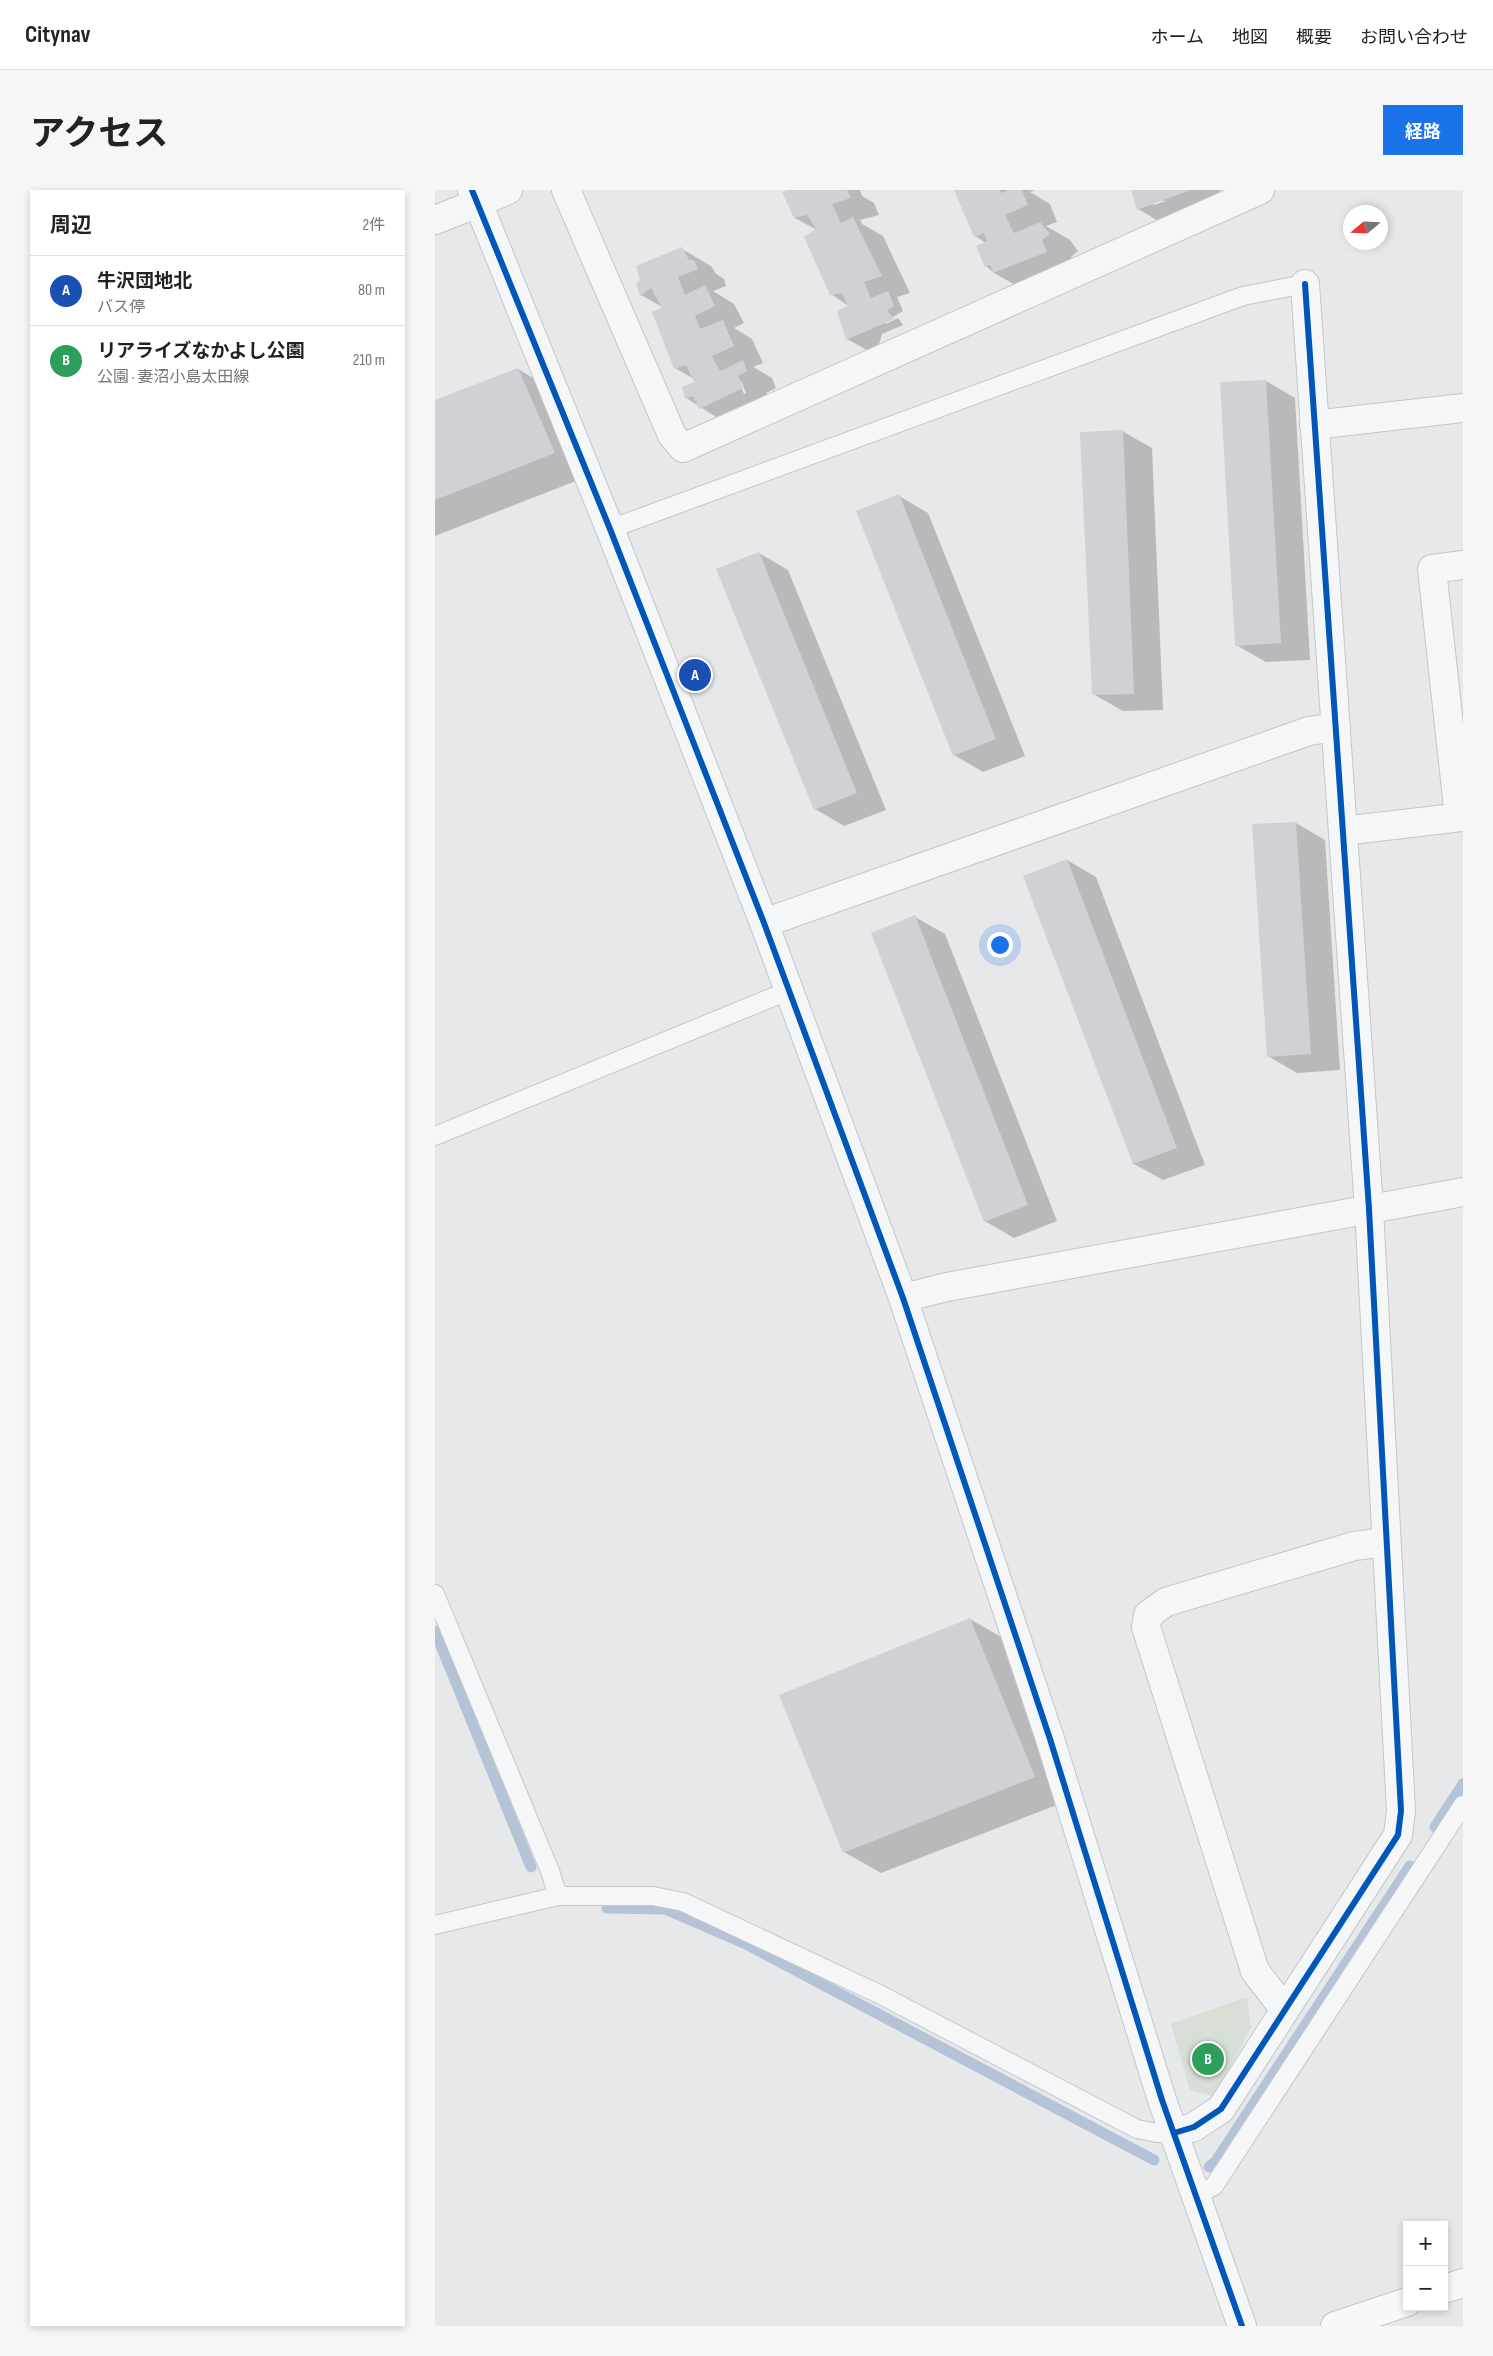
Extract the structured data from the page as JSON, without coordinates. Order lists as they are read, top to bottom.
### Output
{
  "north": "left",
  "page": {
    "header": "Citynav",
    "nav": [
      "ホーム",
      "地図",
      "概要",
      "お問い合わせ"
    ],
    "title": "アクセス",
    "buttons": "経路",
    "heading": ["周辺", "2件"],
    "list": [
      {
        "mark": "A",
        "name": "牛沢団地北",
        "note": "バス停",
        "value": "80 m"
      },
      {
        "mark": "B",
        "name": "リアライズなかよし公園",
        "note": "公園 · 妻沼小島太田線",
        "value": "210 m"
      }
    ],
    "pins": ["A", "B"],
    "map_buttons": ["+", "−"]
  }
}
